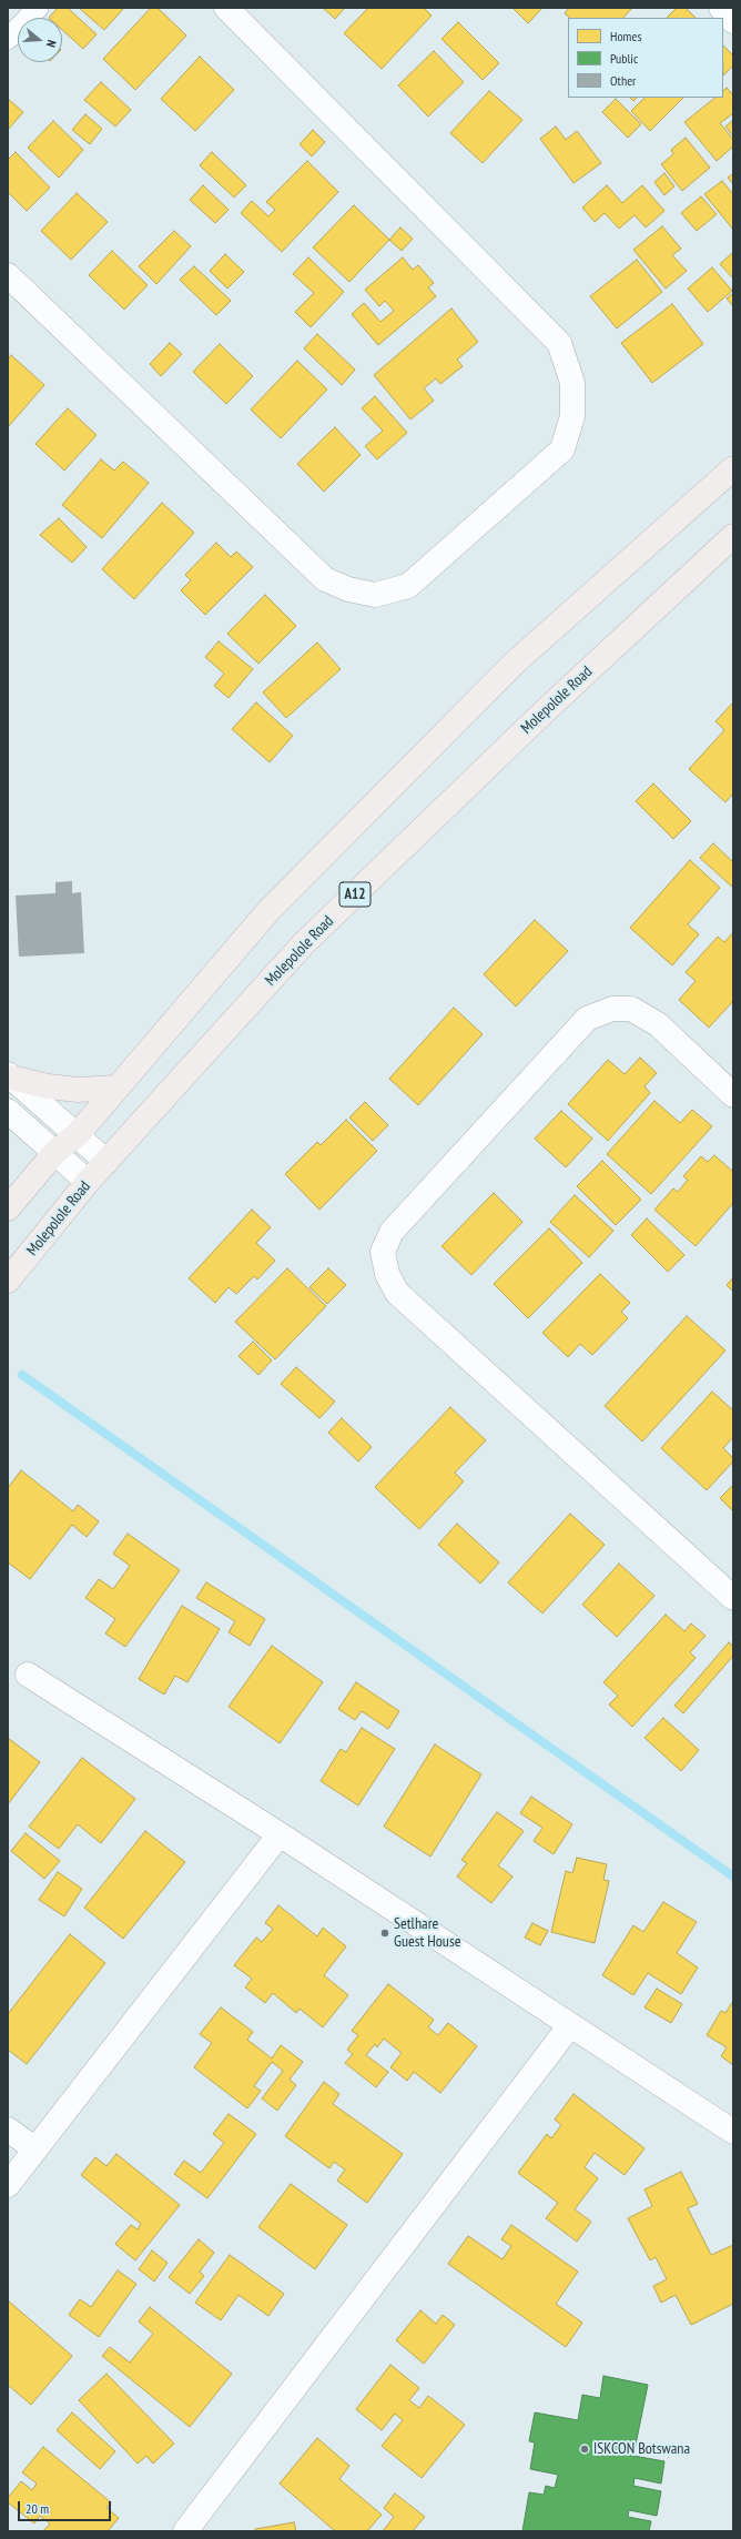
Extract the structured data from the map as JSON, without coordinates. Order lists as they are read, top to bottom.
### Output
{
  "streets": {
    "main road": ["Molepolole Road", "A12"]
  },
  "places": ["Setlhare Guest House", "ISKCON Botswana"],
  "legend": ["Homes", "Public", "Other"],
  "scale_bar": "20 m",
  "north": "right"
}
